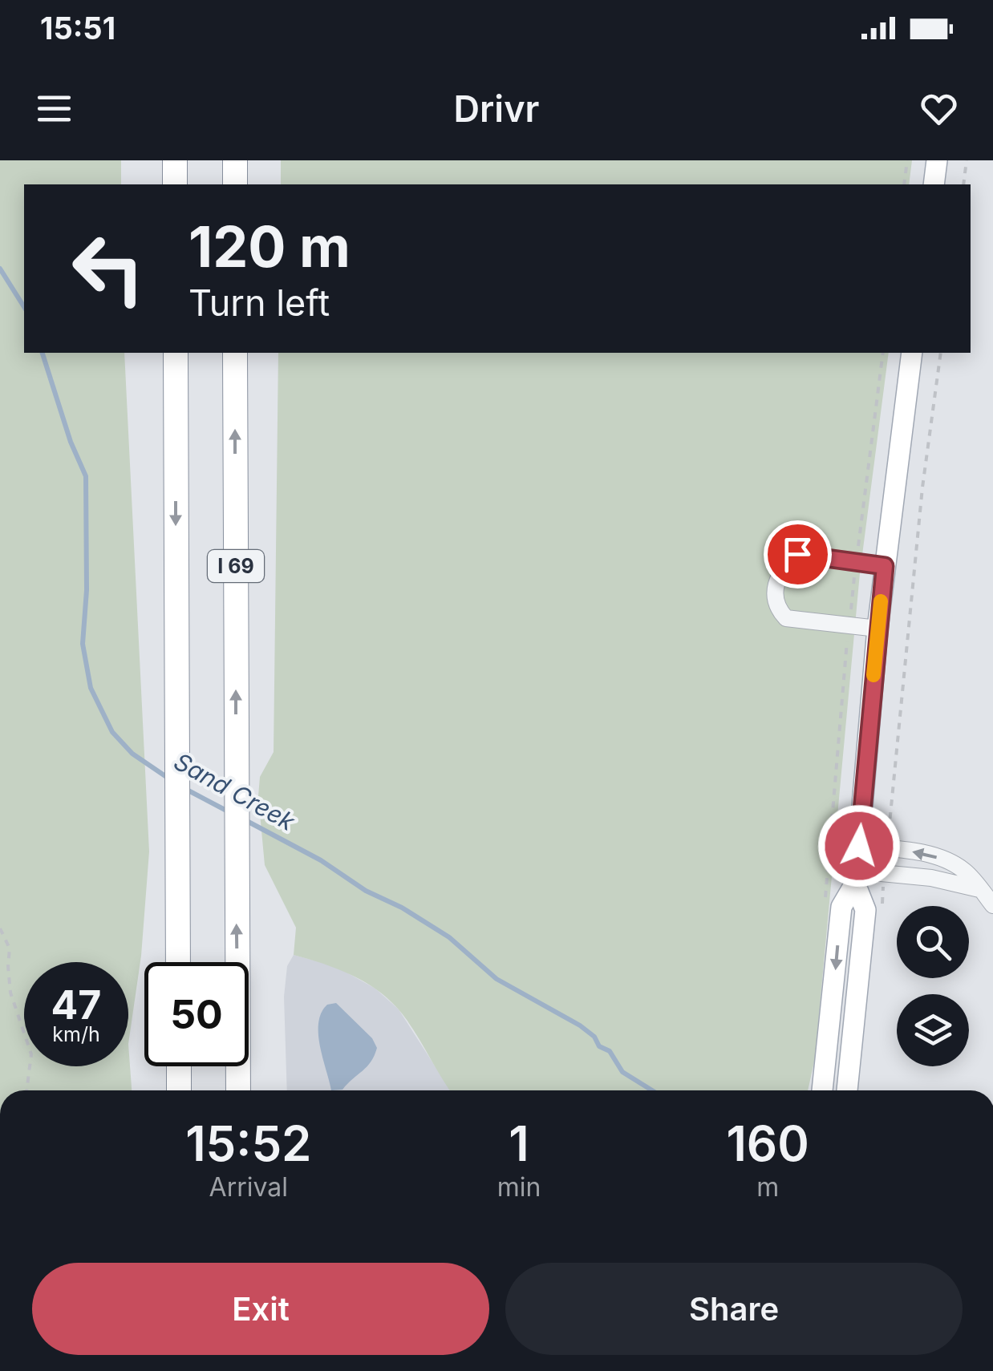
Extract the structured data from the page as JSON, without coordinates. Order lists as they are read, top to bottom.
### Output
{
  "streets": {
    "highway": ["I 69"]
  },
  "water": ["Sand Creek"],
  "page": {
    "status": "15:51",
    "header": "Drivr",
    "turn": ["120 m", "Turn left"],
    "speed": "47 km/h",
    "limit": "50",
    "eta": [
      "15:52",
      "Arrival",
      "1",
      "min",
      "160",
      "m"
    ],
    "buttons": ["Exit", "Share"]
  }
}
